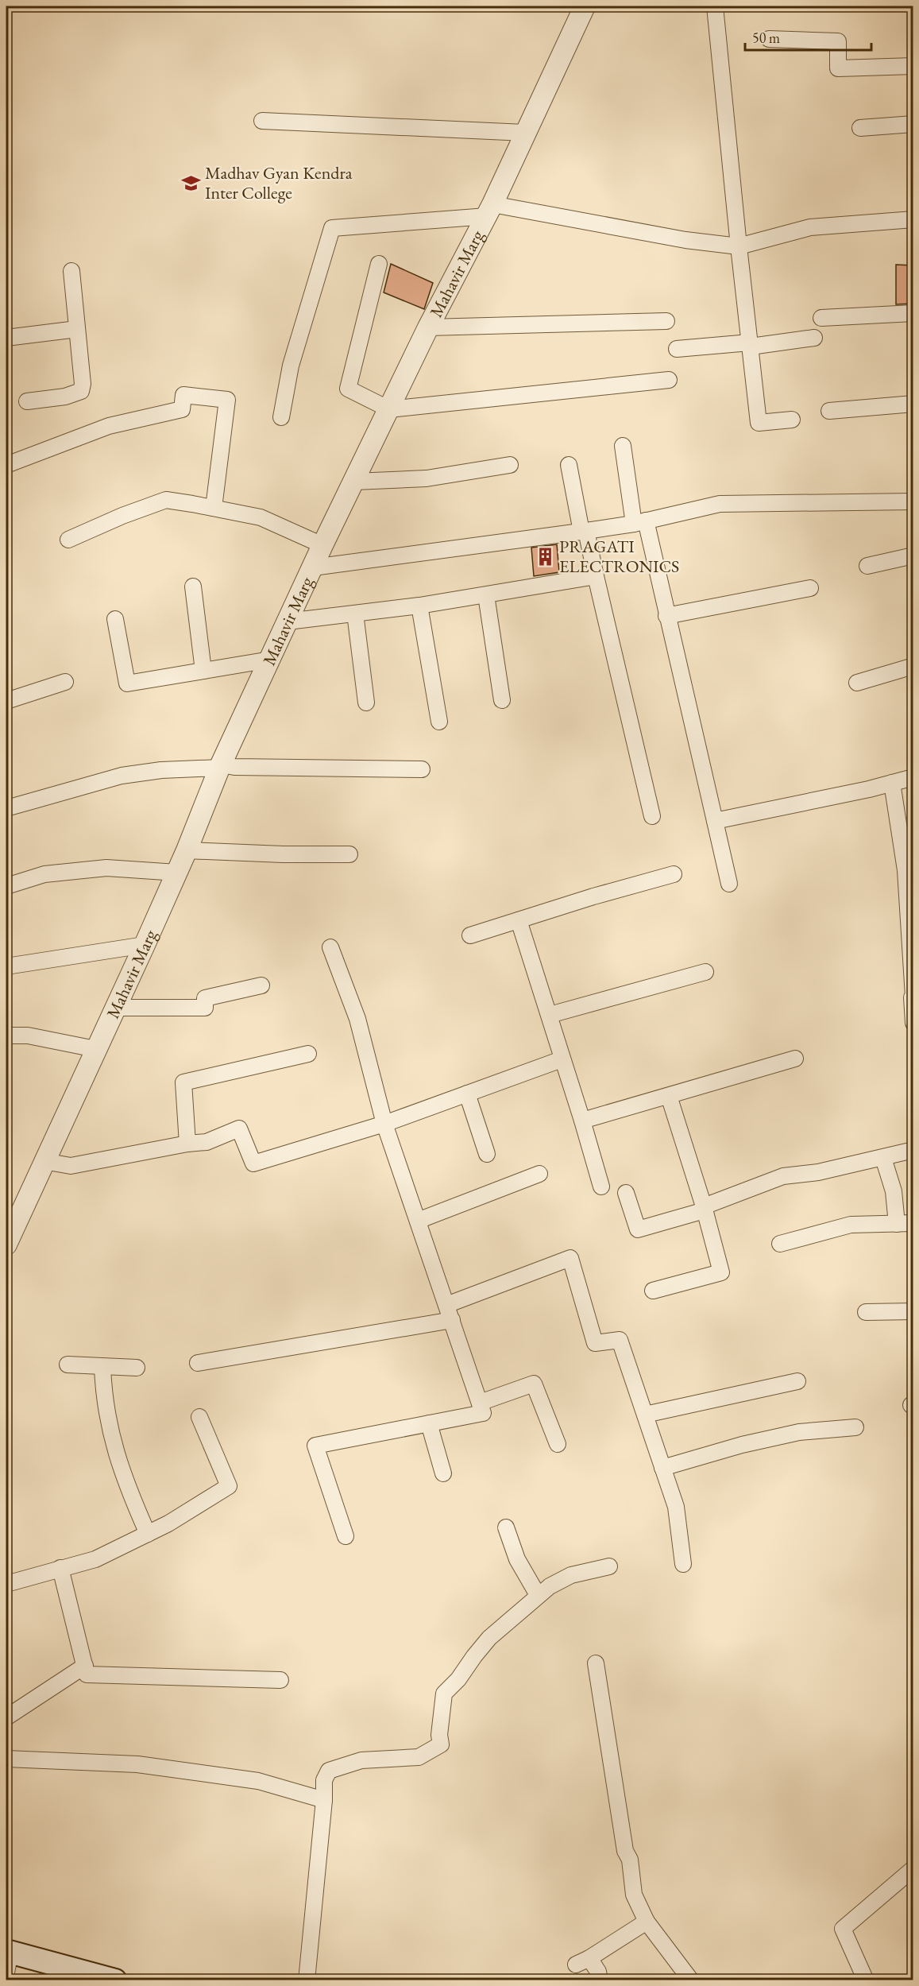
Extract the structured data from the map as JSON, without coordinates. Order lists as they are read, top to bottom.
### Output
{
  "streets": {
    "street": ["Mahavir Marg"]
  },
  "places": {
    "school or university": ["Madhav Gyan Kendra Inter College"],
    "building": ["PRAGATI ELECTRONICS"]
  },
  "scale_bar": "50 m"
}
